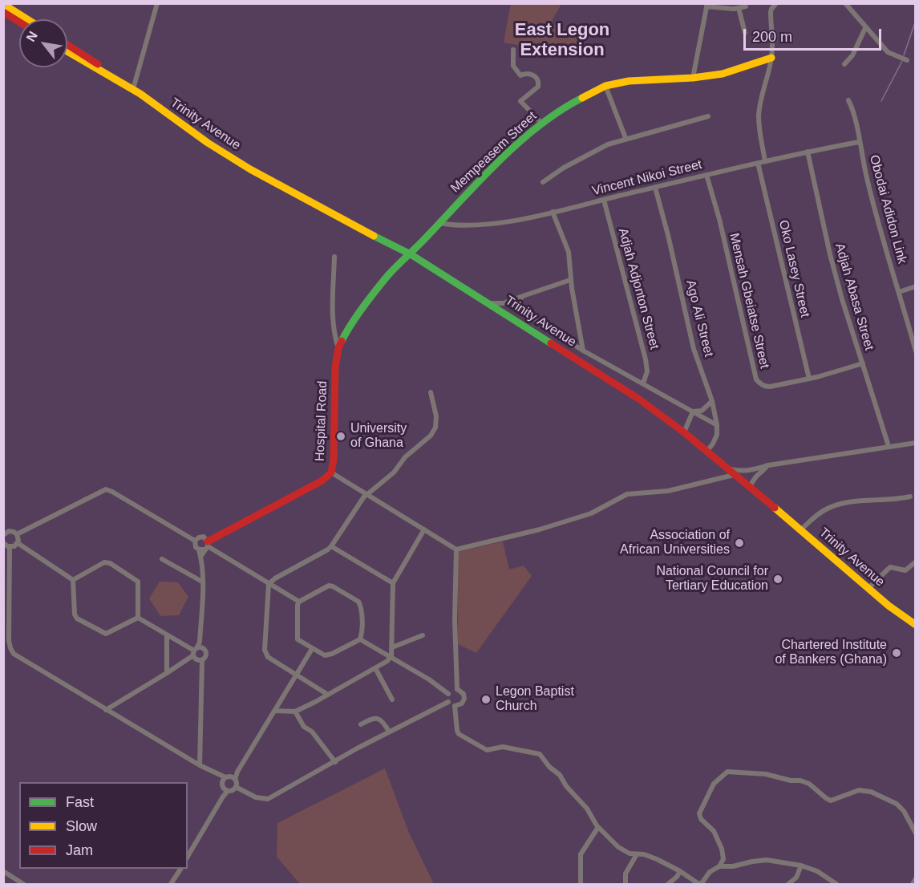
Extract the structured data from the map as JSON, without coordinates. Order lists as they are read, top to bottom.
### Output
{
  "streets": {
    "street": [
      "Trinity Avenue",
      "Mempeasem Street",
      "Vincent Nikoi Street",
      "Obodai Adidon Link",
      "Oko Lasey Street",
      "Adjah Adjonton Street",
      "Adjah Abasa Street",
      "Mensah Gbeiatse Street",
      "Ago Ali Street",
      "Hospital Road"
    ]
  },
  "crossings": [
    ["Trinity Avenue", "Mempeasem Street"],
    ["Trinity Avenue", "Ago Ali Street"],
    ["Trinity Avenue", "Hospital Road"],
    ["Mempeasem Street", "Vincent Nikoi Street"],
    ["Mempeasem Street", "Hospital Road"],
    ["Vincent Nikoi Street", "Obodai Adidon Link"],
    ["Vincent Nikoi Street", "Oko Lasey Street"],
    ["Vincent Nikoi Street", "Adjah Adjonton Street"],
    ["Vincent Nikoi Street", "Adjah Abasa Street"],
    ["Vincent Nikoi Street", "Mensah Gbeiatse Street"],
    ["Vincent Nikoi Street", "Ago Ali Street"],
    ["Oko Lasey Street", "Mensah Gbeiatse Street"],
    ["Adjah Abasa Street", "Mensah Gbeiatse Street"]
  ],
  "districts": ["East Legon Extension"],
  "places": [
    "University of Ghana",
    "Association of African Universities",
    "National Council for Tertiary Education",
    "Chartered Institute of Bankers (Ghana)",
    "Legon Baptist Church"
  ],
  "legend": ["Fast", "Slow", "Jam"],
  "scale_bar": "200 m",
  "north": "top left"
}
